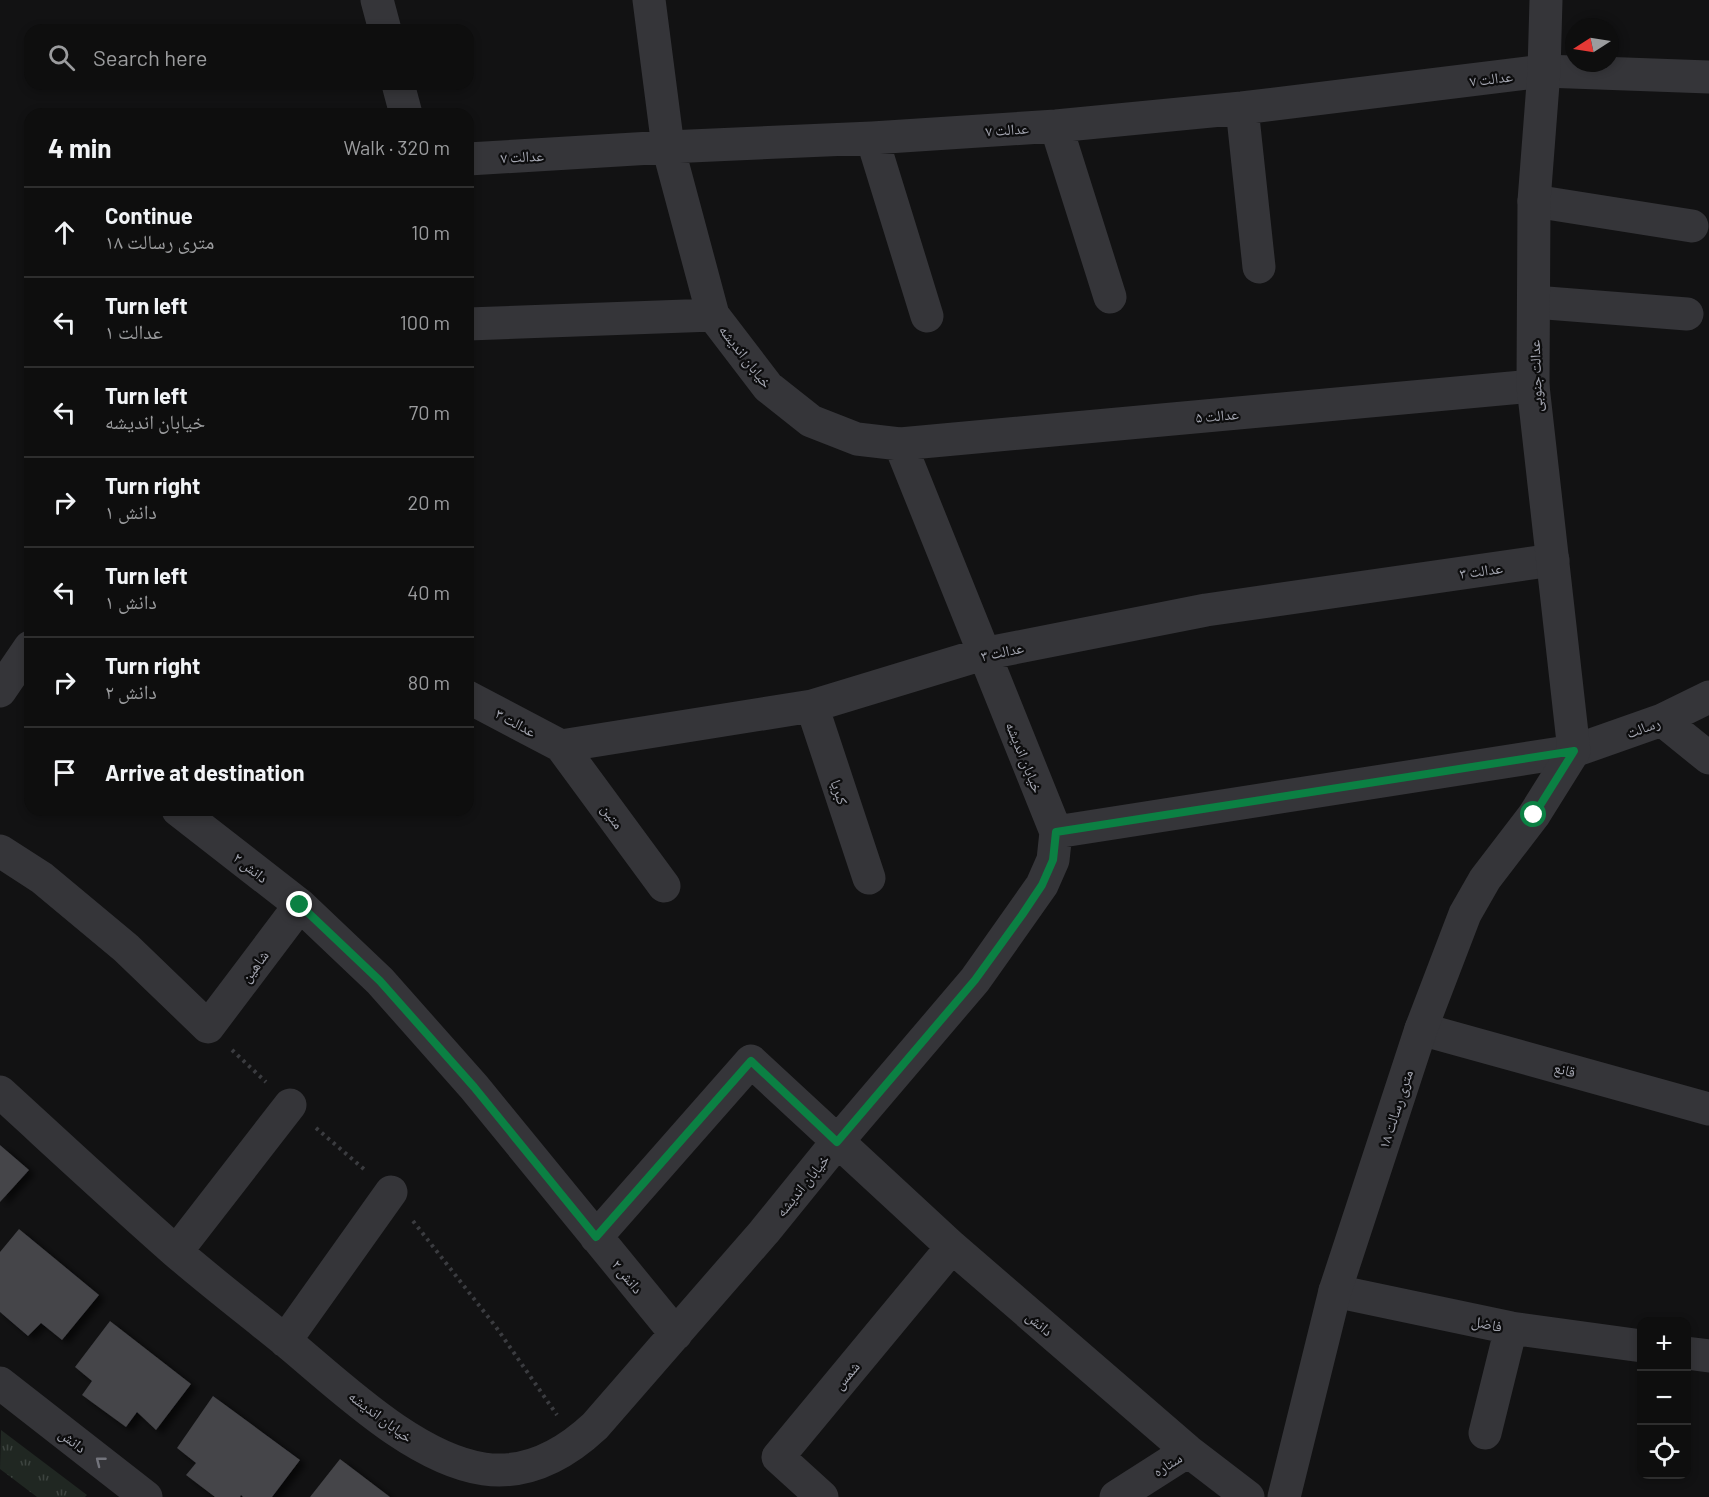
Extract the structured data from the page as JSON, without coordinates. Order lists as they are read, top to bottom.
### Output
{
  "streets": {
    "street": [
      "عدالت ۷",
      "خیابان اندیشه",
      "عدالت جنوبی",
      "عدالت ۵",
      "عدالت ۳",
      "رسالت",
      "کبریا",
      "متین",
      "دانش ۲",
      "شاهین",
      "قانع",
      "۱۸ متری رسالت",
      "دانش",
      "فاضل",
      "شمس",
      "ستاره"
    ]
  },
  "crossings": [
    ["عدالت ۷", "خیابان اندیشه"],
    ["عدالت ۷", "عدالت جنوبی"],
    ["خیابان اندیشه", "عدالت ۵"],
    ["خیابان اندیشه", "عدالت ۳"],
    ["خیابان اندیشه", "رسالت"],
    ["خیابان اندیشه", "دانش ۲"],
    ["خیابان اندیشه", "دانش"],
    ["عدالت جنوبی", "عدالت ۵"],
    ["عدالت جنوبی", "عدالت ۳"],
    ["عدالت جنوبی", "رسالت"],
    ["عدالت جنوبی", "۱۸ متری رسالت"],
    ["عدالت ۳", "کبریا"],
    ["عدالت ۳", "متین"],
    ["رسالت", "۱۸ متری رسالت"],
    ["دانش ۲", "شاهین"],
    ["دانش ۲", "دانش"],
    ["قانع", "۱۸ متری رسالت"],
    ["۱۸ متری رسالت", "فاضل"],
    ["دانش", "شمس"],
    ["دانش", "ستاره"]
  ],
  "north": "left",
  "page": {
    "search": "Search here",
    "heading": ["4 min", "Walk · 320 m"],
    "list": [
      ["Continue", "۱۸ متری رسالت", "10 m"],
      ["Turn left", "عدالت ۱", "100 m"],
      ["Turn left", "خیابان اندیشه", "70 m"],
      ["Turn right", "دانش ۱", "20 m"],
      ["Turn left", "دانش ۱", "40 m"],
      ["Turn right", "دانش ۲", "80 m"],
      "Arrive at destination"
    ],
    "map_buttons": ["+", "−"]
  }
}
